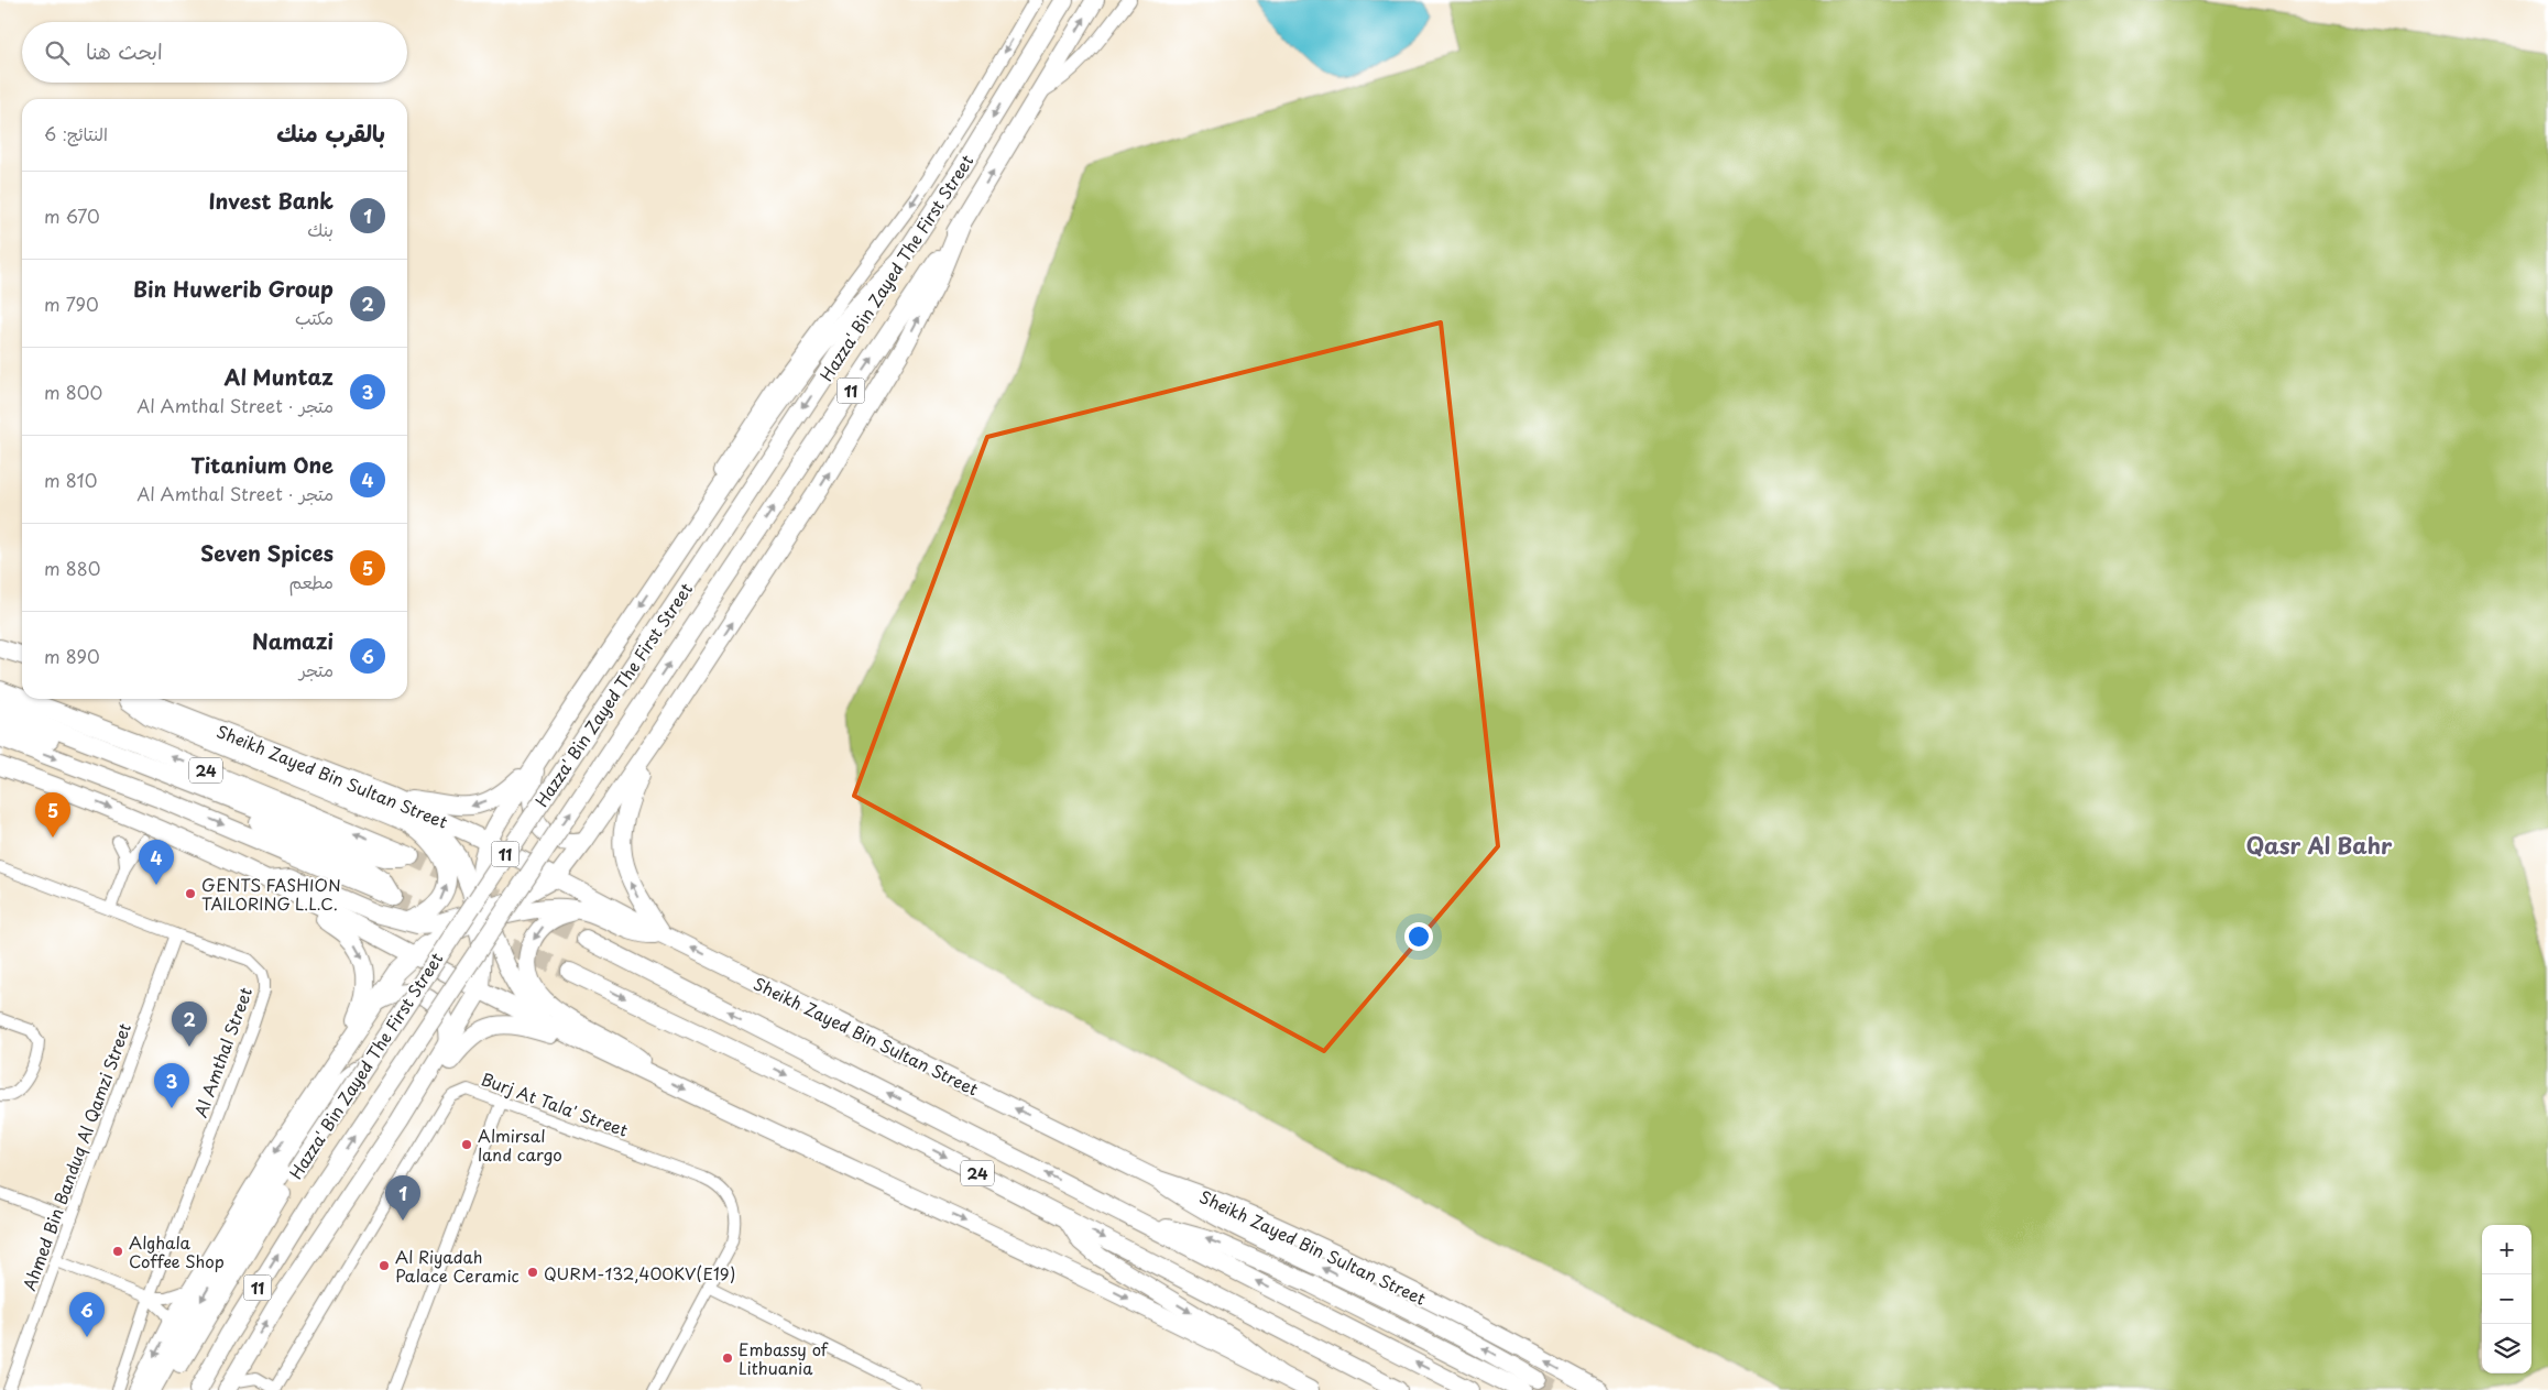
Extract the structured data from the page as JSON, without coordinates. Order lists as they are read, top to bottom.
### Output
{
  "streets": {
    "main road": [
      "Hazza' Bin Zayed The First Street",
      "11",
      "24",
      "Sheikh Zayed Bin Sultan Street"
    ],
    "street": ["Al Amthal Street", "Burj At Tala' Street", "Ahmed Bin Banduq Al Qamzi Street"]
  },
  "crossings": [
    ["Al Amthal Street", "Ahmed Bin Banduq Al Qamzi Street"]
  ],
  "districts": ["Qasr Al Bahr"],
  "places": [
    "GENTS FASHION TAILORING L.L.C.",
    "Almirsal land cargo",
    "Alghala Coffee Shop",
    "Al Riyadah Palace Ceramic",
    "QURM-132,400KV(E19)",
    "Embassy of Lithuania"
  ],
  "page": {
    "search": "ابحث هنا",
    "heading": ["بالقرب منك", "النتائج: 6"],
    "list": [
      {
        "mark": "1",
        "name": "Invest Bank",
        "note": "بنك",
        "value": "670 m"
      },
      {
        "mark": "2",
        "name": "Bin Huwerib Group",
        "note": "مكتب",
        "value": "790 m"
      },
      {
        "mark": "3",
        "name": "Al Muntaz",
        "note": "متجر · Al Amthal Street",
        "value": "800 m"
      },
      {
        "mark": "4",
        "name": "Titanium One",
        "note": "متجر · Al Amthal Street",
        "value": "810 m"
      },
      {
        "mark": "5",
        "name": "Seven Spices",
        "note": "مطعم",
        "value": "880 m"
      },
      {
        "mark": "6",
        "name": "Namazi",
        "note": "متجر",
        "value": "890 m"
      }
    ],
    "pins": [
      "5",
      "4",
      "2",
      "3",
      "1",
      "6"
    ],
    "map_buttons": ["+", "−"]
  }
}
